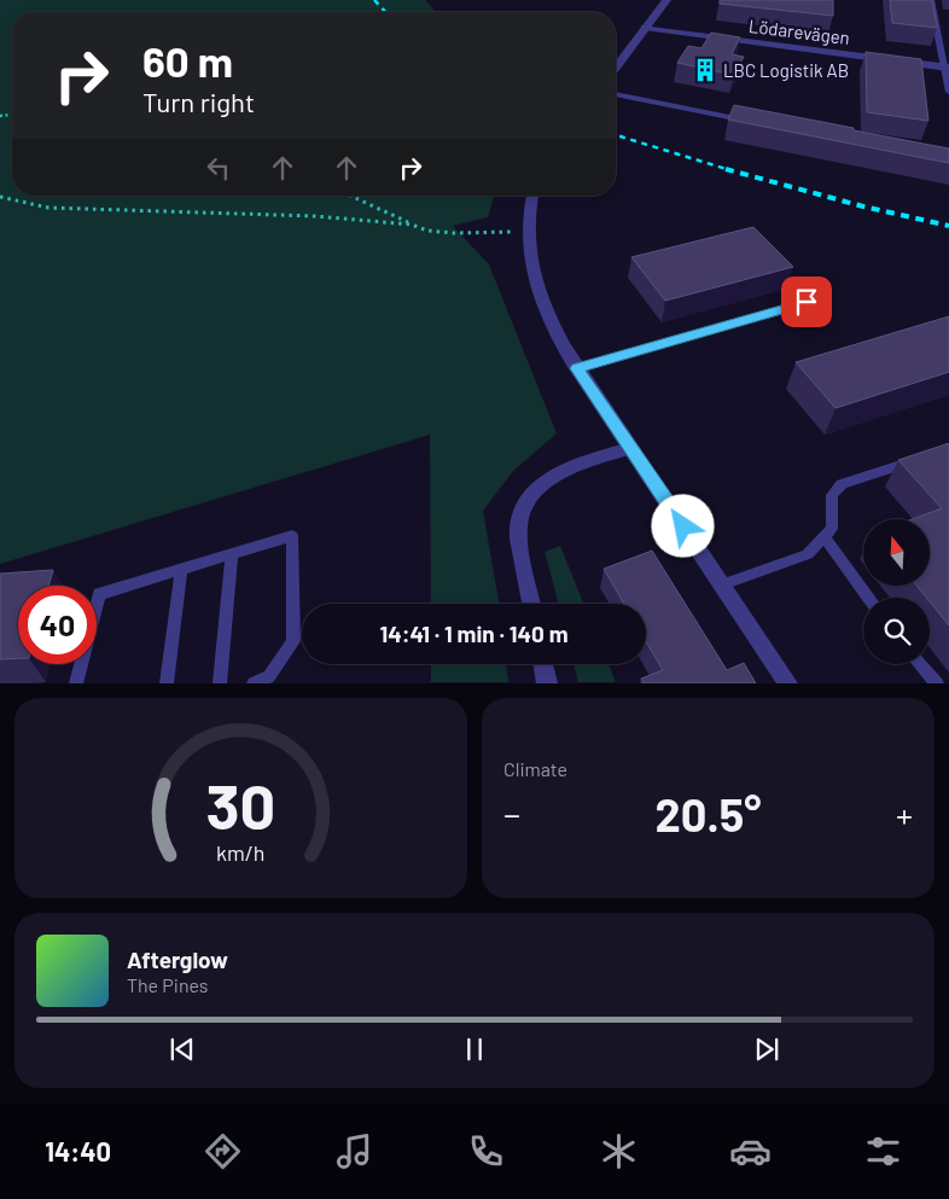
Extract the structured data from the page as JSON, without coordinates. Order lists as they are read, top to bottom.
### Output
{
  "streets": {
    "street": ["Lödarevägen"]
  },
  "places": {
    "building": ["LBC Logistik AB"]
  },
  "north": "top",
  "page": {
    "turn": ["60 m", "Turn right"],
    "limit": "40",
    "trip": "14:41 · 1 min · 140 m",
    "tile": "Climate",
    "heat": ["−", "20.5°", "+"],
    "song": ["Afterglow", "The Pines"],
    "tabs": "14:40",
    "gauge": ["30", "km/h"]
  }
}
